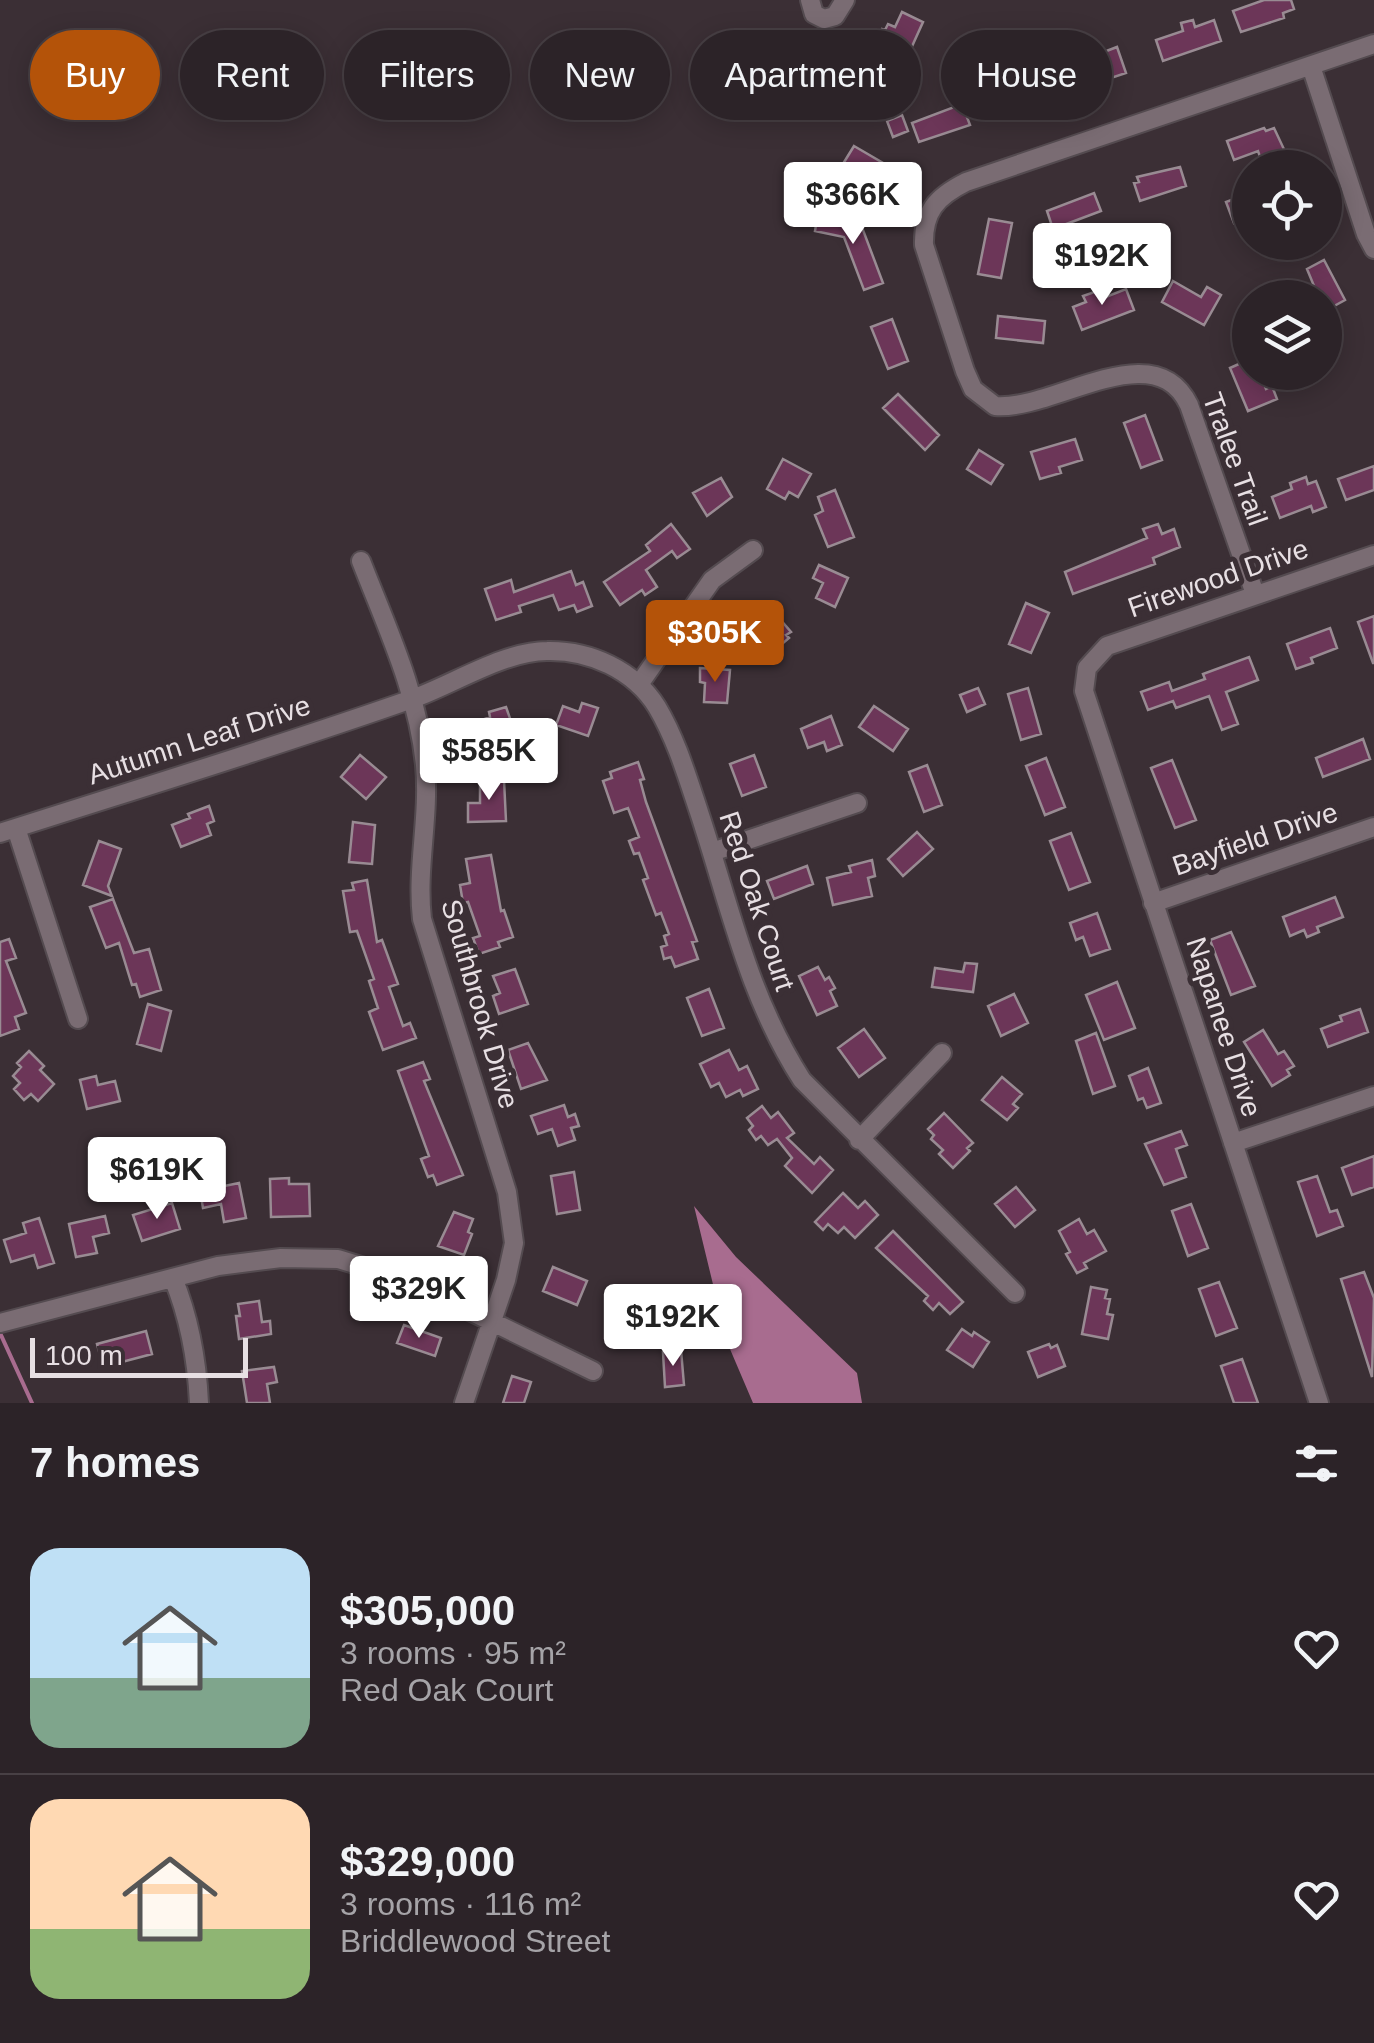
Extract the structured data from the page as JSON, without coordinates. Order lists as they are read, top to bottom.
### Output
{
  "streets": {
    "street": [
      "Tralee Trail",
      "Firewood Drive",
      "Autumn Leaf Drive",
      "Bayfield Drive",
      "Red Oak Court",
      "Southbrook Drive",
      "Napanee Drive"
    ]
  },
  "crossings": [
    ["Tralee Trail", "Firewood Drive"],
    ["Firewood Drive", "Napanee Drive"],
    ["Autumn Leaf Drive", "Red Oak Court"],
    ["Autumn Leaf Drive", "Southbrook Drive"],
    ["Bayfield Drive", "Napanee Drive"],
    ["Red Oak Court", "Southbrook Drive"]
  ],
  "scale_bar": "100 m",
  "page": {
    "chip": [
      "Buy",
      "Rent",
      "Filters",
      "New",
      "Apartment",
      "House"
    ],
    "price": [
      "$366K",
      "$192K",
      "$305K",
      "$585K",
      "$619K",
      "$329K",
      "$192K"
    ],
    "scale": "100 m",
    "heading": "7 homes",
    "list": [
      {
        "name": "$305,000",
        "note": "3 rooms · 95 m² · Red Oak Court"
      },
      {
        "name": "$329,000",
        "note": "3 rooms · 116 m² · Briddlewood Street"
      }
    ]
  }
}
